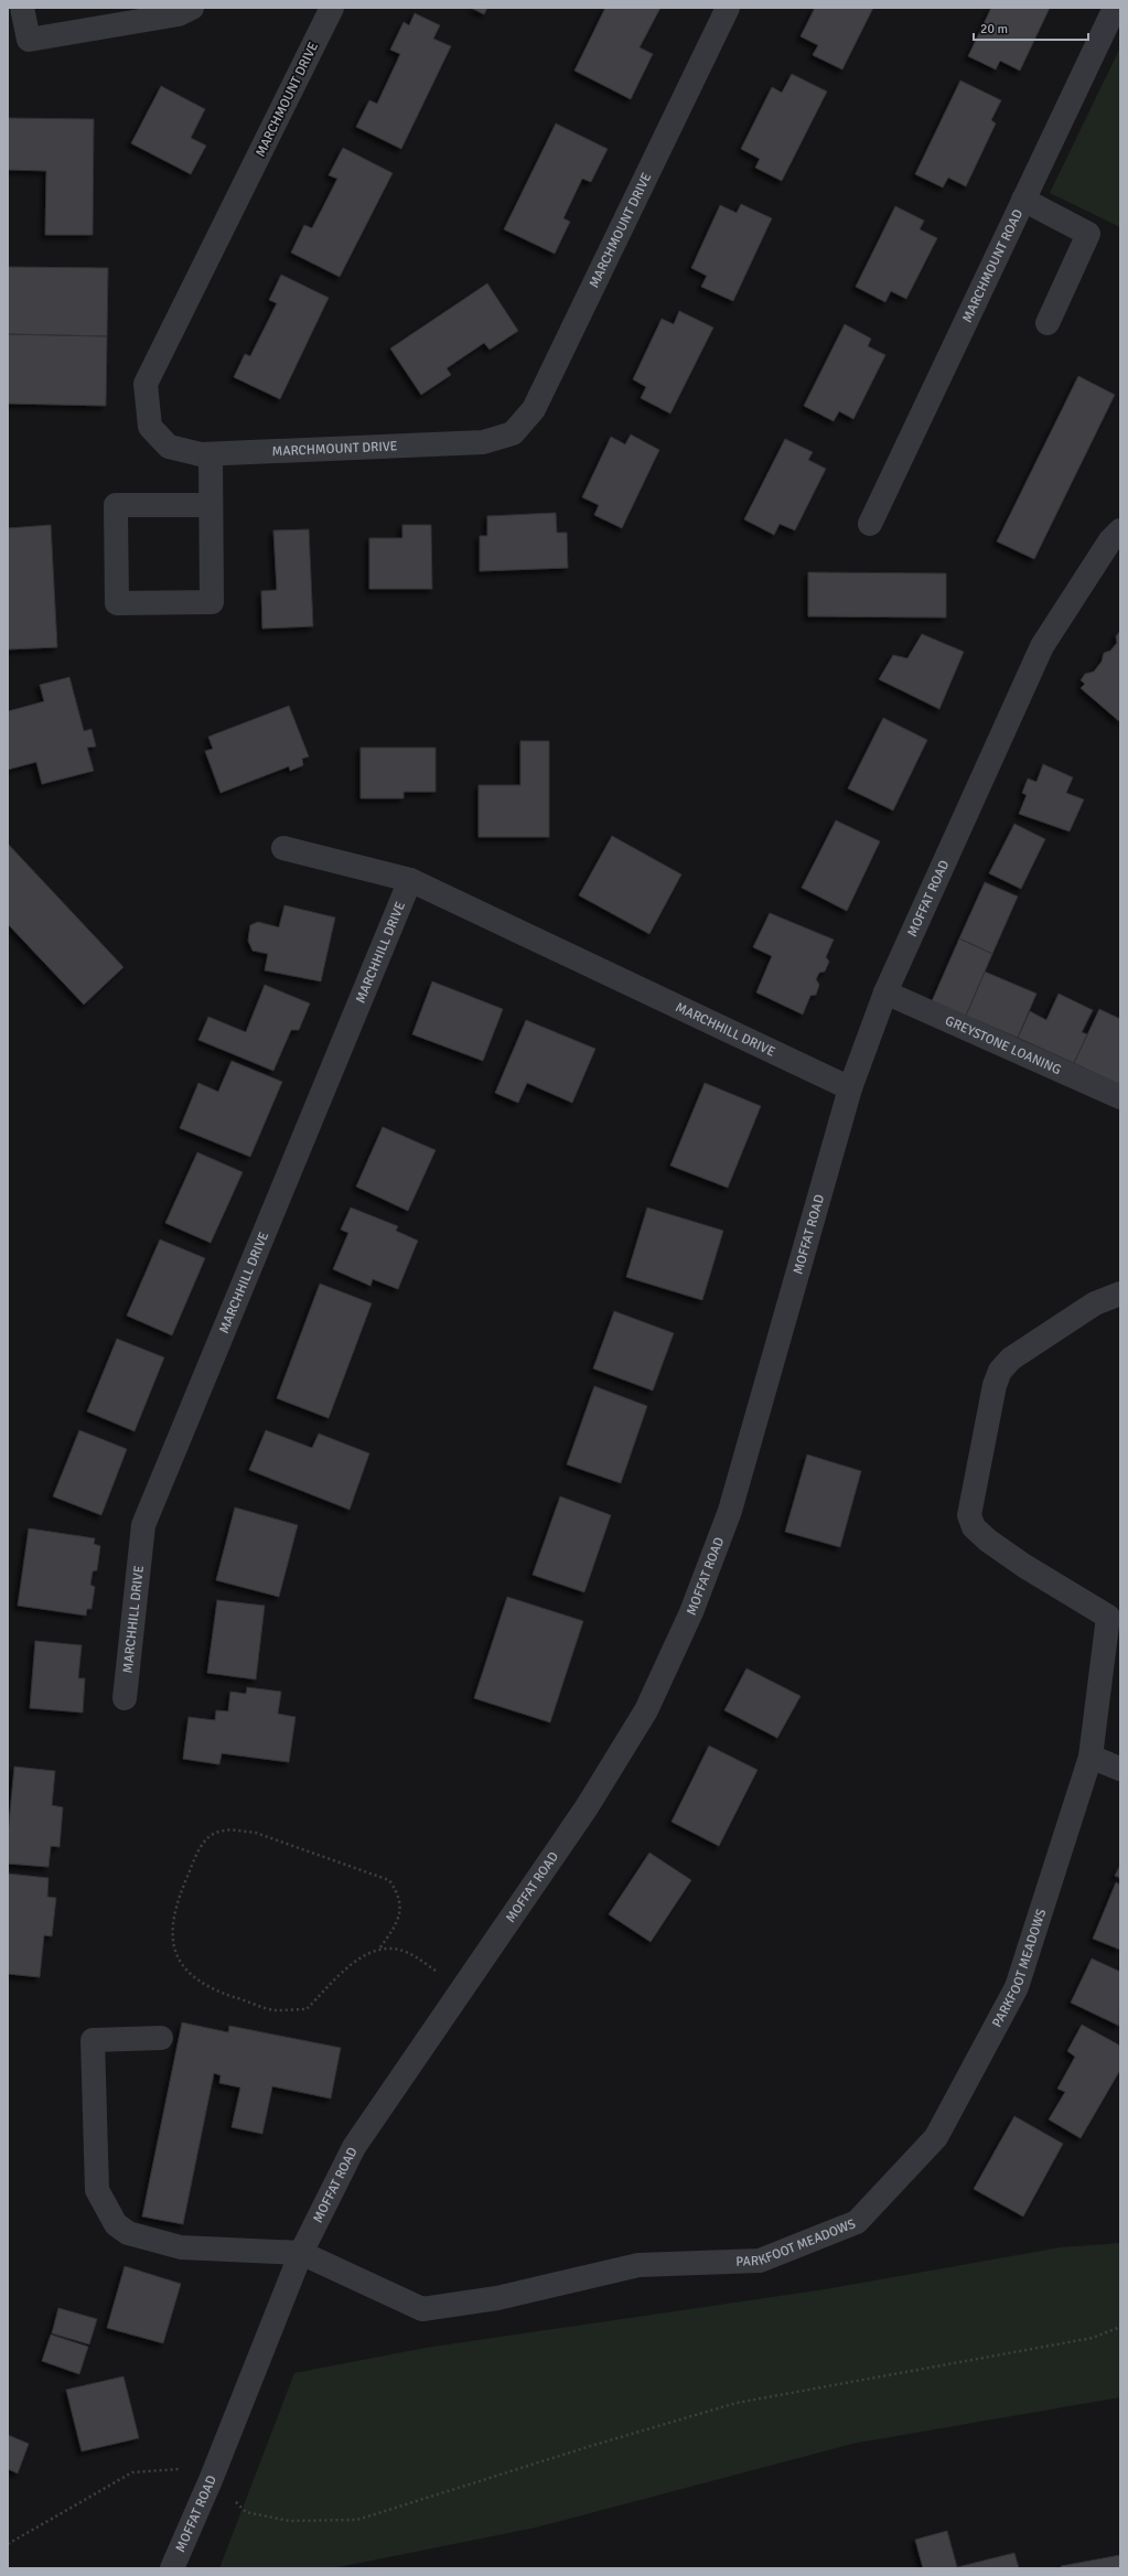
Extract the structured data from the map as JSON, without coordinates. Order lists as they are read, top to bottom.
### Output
{
  "streets": {
    "street": [
      "MARCHMOUNT DRIVE",
      "MARCHMOUNT ROAD",
      "MOFFAT ROAD",
      "MARCHHILL DRIVE",
      "GREYSTONE LOANING",
      "PARKFOOT MEADOWS"
    ]
  },
  "crossings": [
    ["MOFFAT ROAD", "MARCHHILL DRIVE"],
    ["MOFFAT ROAD", "GREYSTONE LOANING"],
    ["MOFFAT ROAD", "PARKFOOT MEADOWS"]
  ],
  "scale_bar": "20 m"
}
